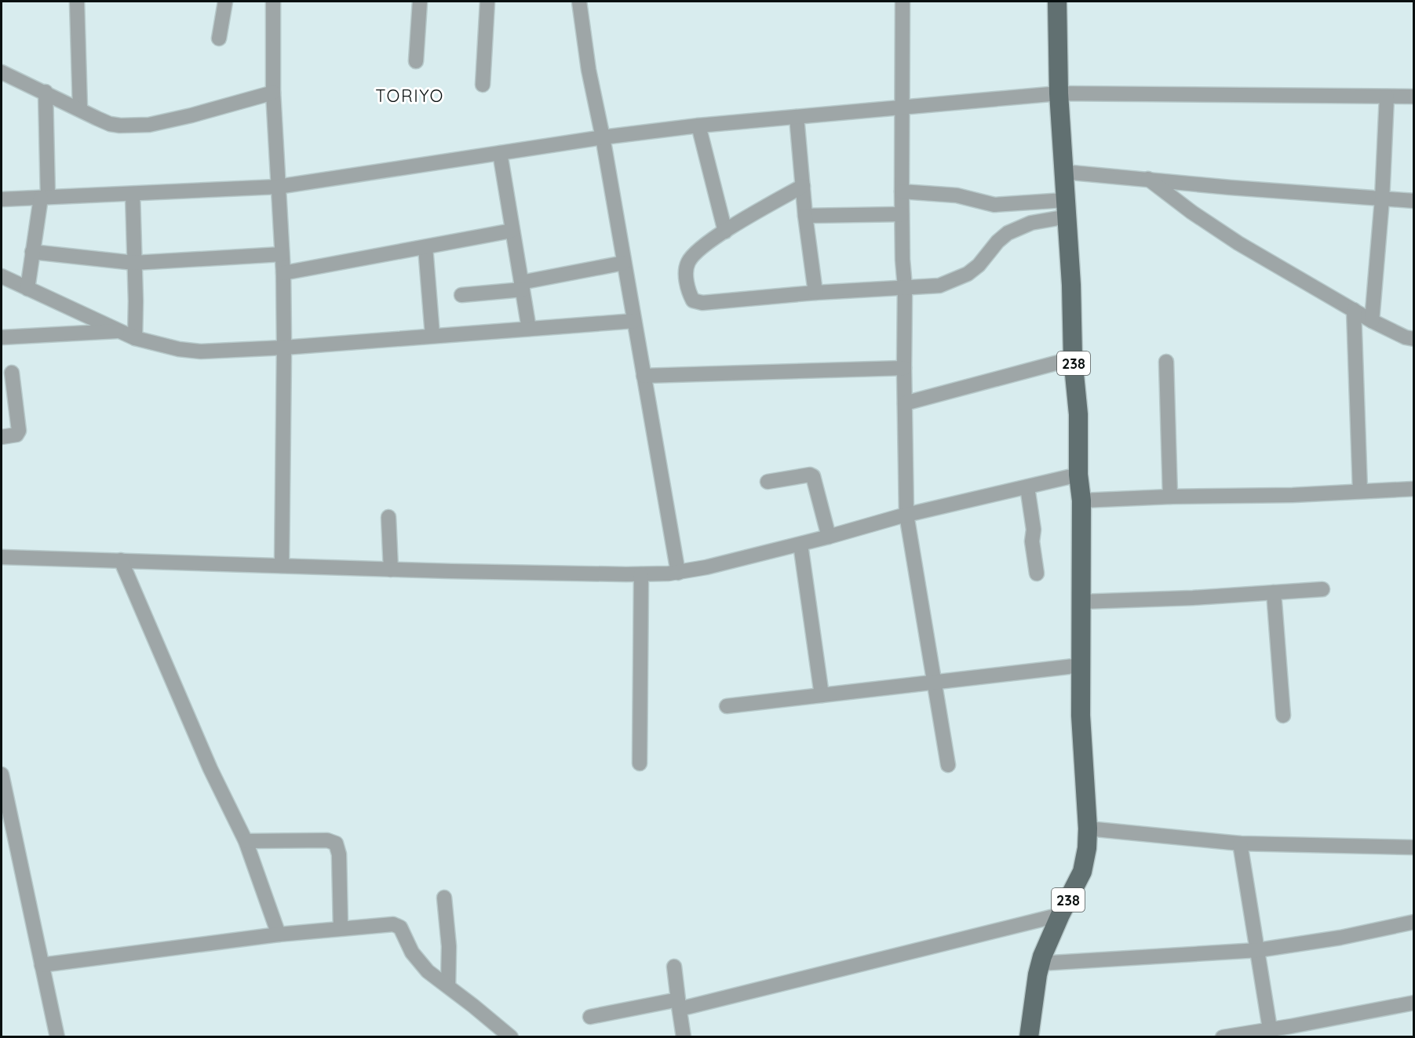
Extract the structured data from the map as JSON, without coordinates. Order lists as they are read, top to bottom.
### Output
{
  "streets": {
    "main road": ["238"]
  },
  "districts": ["TORIYO"]
}
